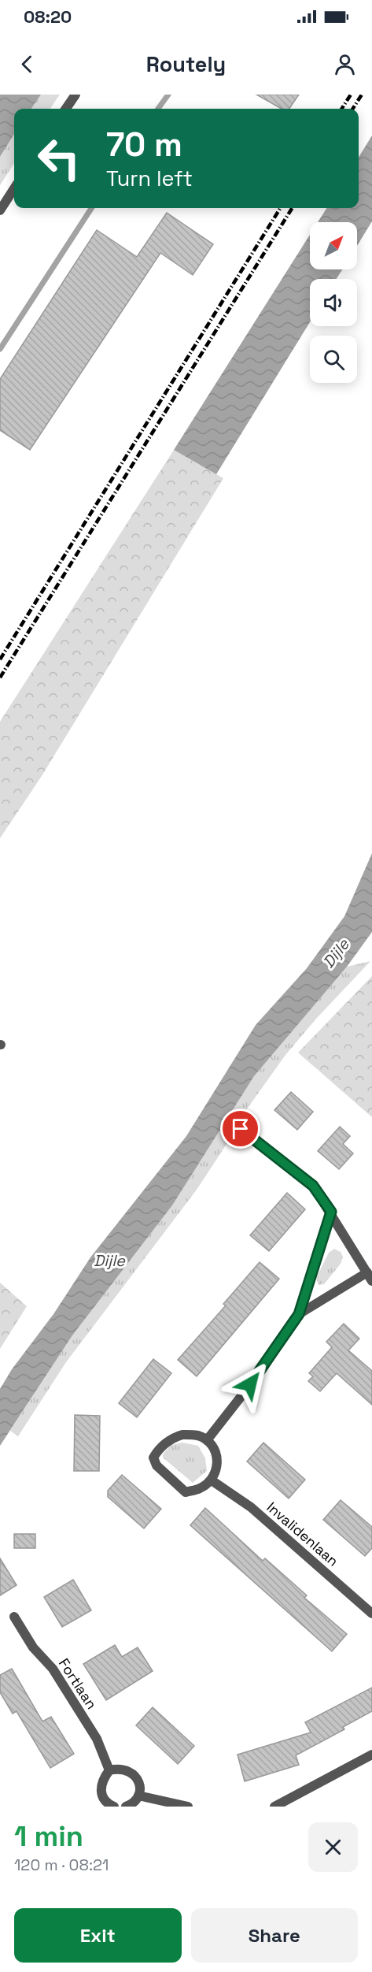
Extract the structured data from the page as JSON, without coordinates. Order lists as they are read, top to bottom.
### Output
{
  "streets": {
    "street": ["Invalidenlaan", "Fortlaan"]
  },
  "water": ["Dijle"],
  "north": "top right",
  "page": {
    "status": "08:20",
    "header": "Routely",
    "turn": ["70 m", "Turn left"],
    "heading": ["1 min", "120 m · 08:21"],
    "buttons": ["Exit", "Share"]
  }
}
